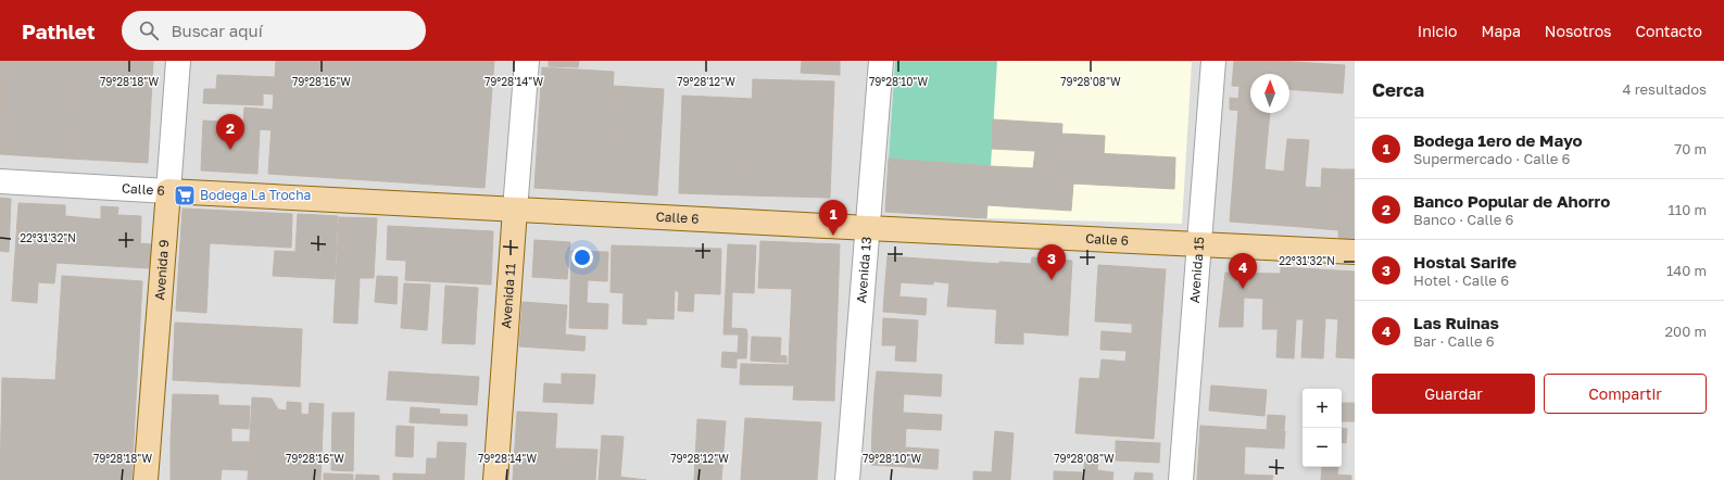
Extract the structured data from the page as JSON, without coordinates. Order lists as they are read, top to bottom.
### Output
{
  "streets": {
    "main road": ["Calle 6", "Avenida 9", "Avenida 11"],
    "street": ["Avenida 13", "Avenida 15"]
  },
  "crossings": [
    ["Calle 6", "Avenida 9"],
    ["Calle 6", "Avenida 13"],
    ["Calle 6", "Avenida 15"],
    ["Calle 6", "Avenida 11"]
  ],
  "places": {
    "supermarket": ["Bodega La Trocha"]
  },
  "north": "top",
  "page": {
    "header": "Pathlet",
    "search": "Buscar aquí",
    "nav": [
      "Inicio",
      "Mapa",
      "Nosotros",
      "Contacto"
    ],
    "heading": ["Cerca", "4 resultados"],
    "pins": [
      "2",
      "1",
      "3",
      "4"
    ],
    "list": [
      {
        "mark": "1",
        "name": "Bodega 1ero de Mayo",
        "note": "Supermercado · Calle 6",
        "value": "70 m"
      },
      {
        "mark": "2",
        "name": "Banco Popular de Ahorro",
        "note": "Banco · Calle 6",
        "value": "110 m"
      },
      {
        "mark": "3",
        "name": "Hostal Sarife",
        "note": "Hotel · Calle 6",
        "value": "140 m"
      },
      {
        "mark": "4",
        "name": "Las Ruinas",
        "note": "Bar · Calle 6",
        "value": "200 m"
      }
    ],
    "buttons": ["Guardar", "Compartir"],
    "map_buttons": ["+", "−"]
  },
  "coordinates": [
    "79°28'18\"W",
    "79°28'16\"W",
    "79°28'14\"W",
    "79°28'12\"W",
    "79°28'10\"W",
    "79°28'08\"W",
    "22°31'32\"N"
  ]
}
